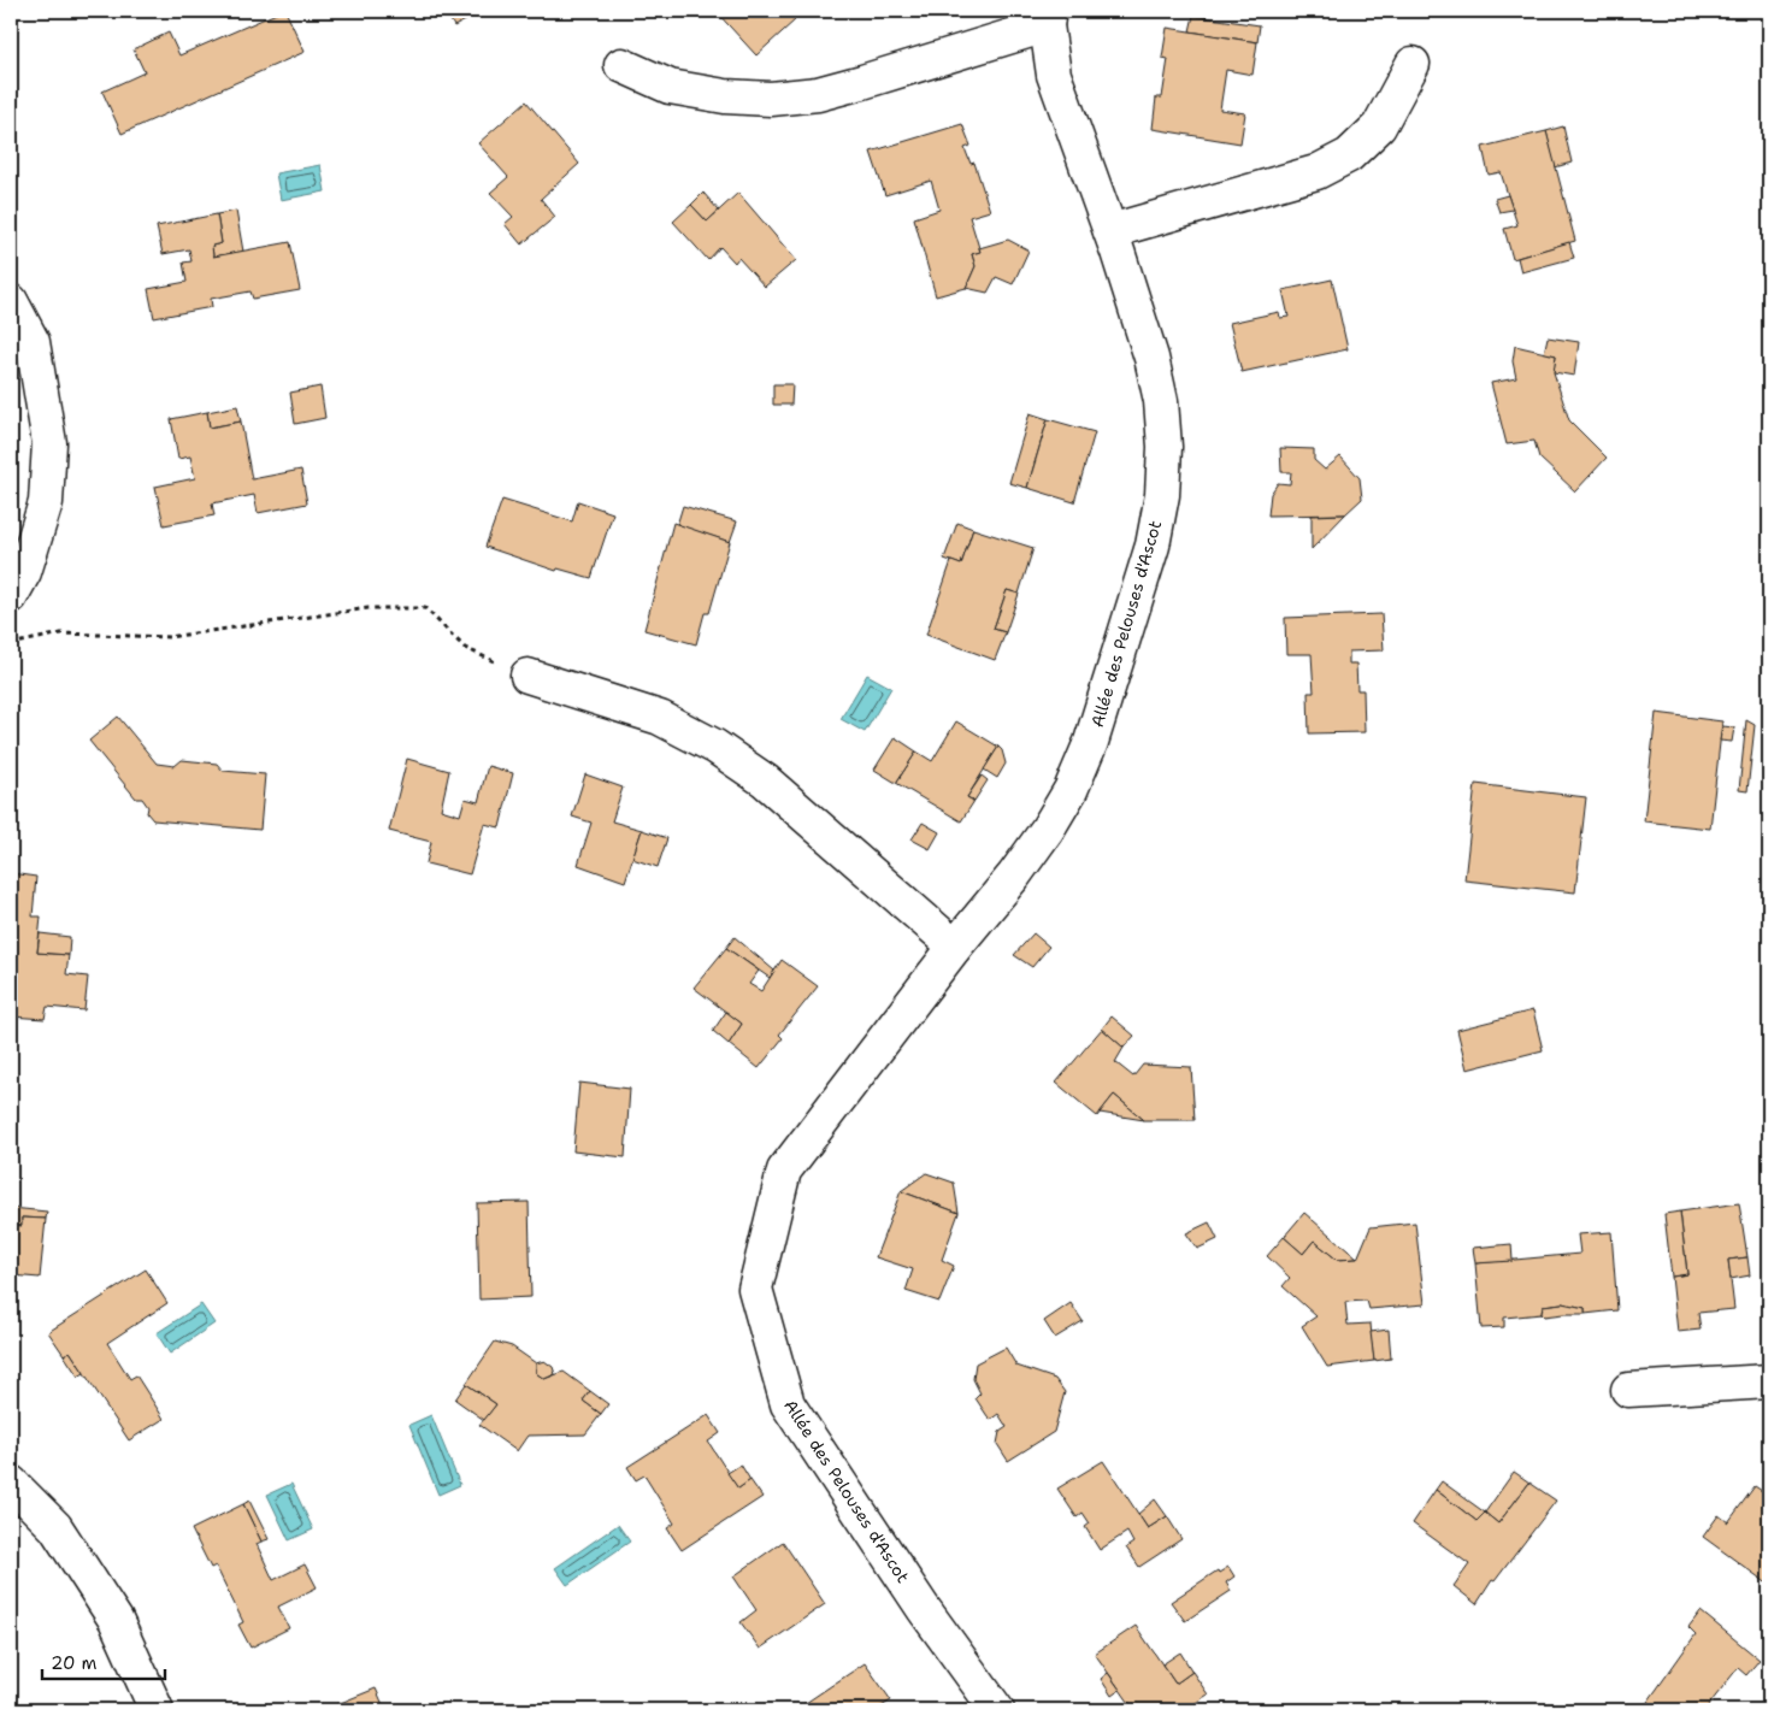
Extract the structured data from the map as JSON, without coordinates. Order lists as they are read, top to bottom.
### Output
{
  "streets": {
    "street": ["Allée des Pelouses d'Ascot"]
  },
  "scale_bar": "20 m"
}
